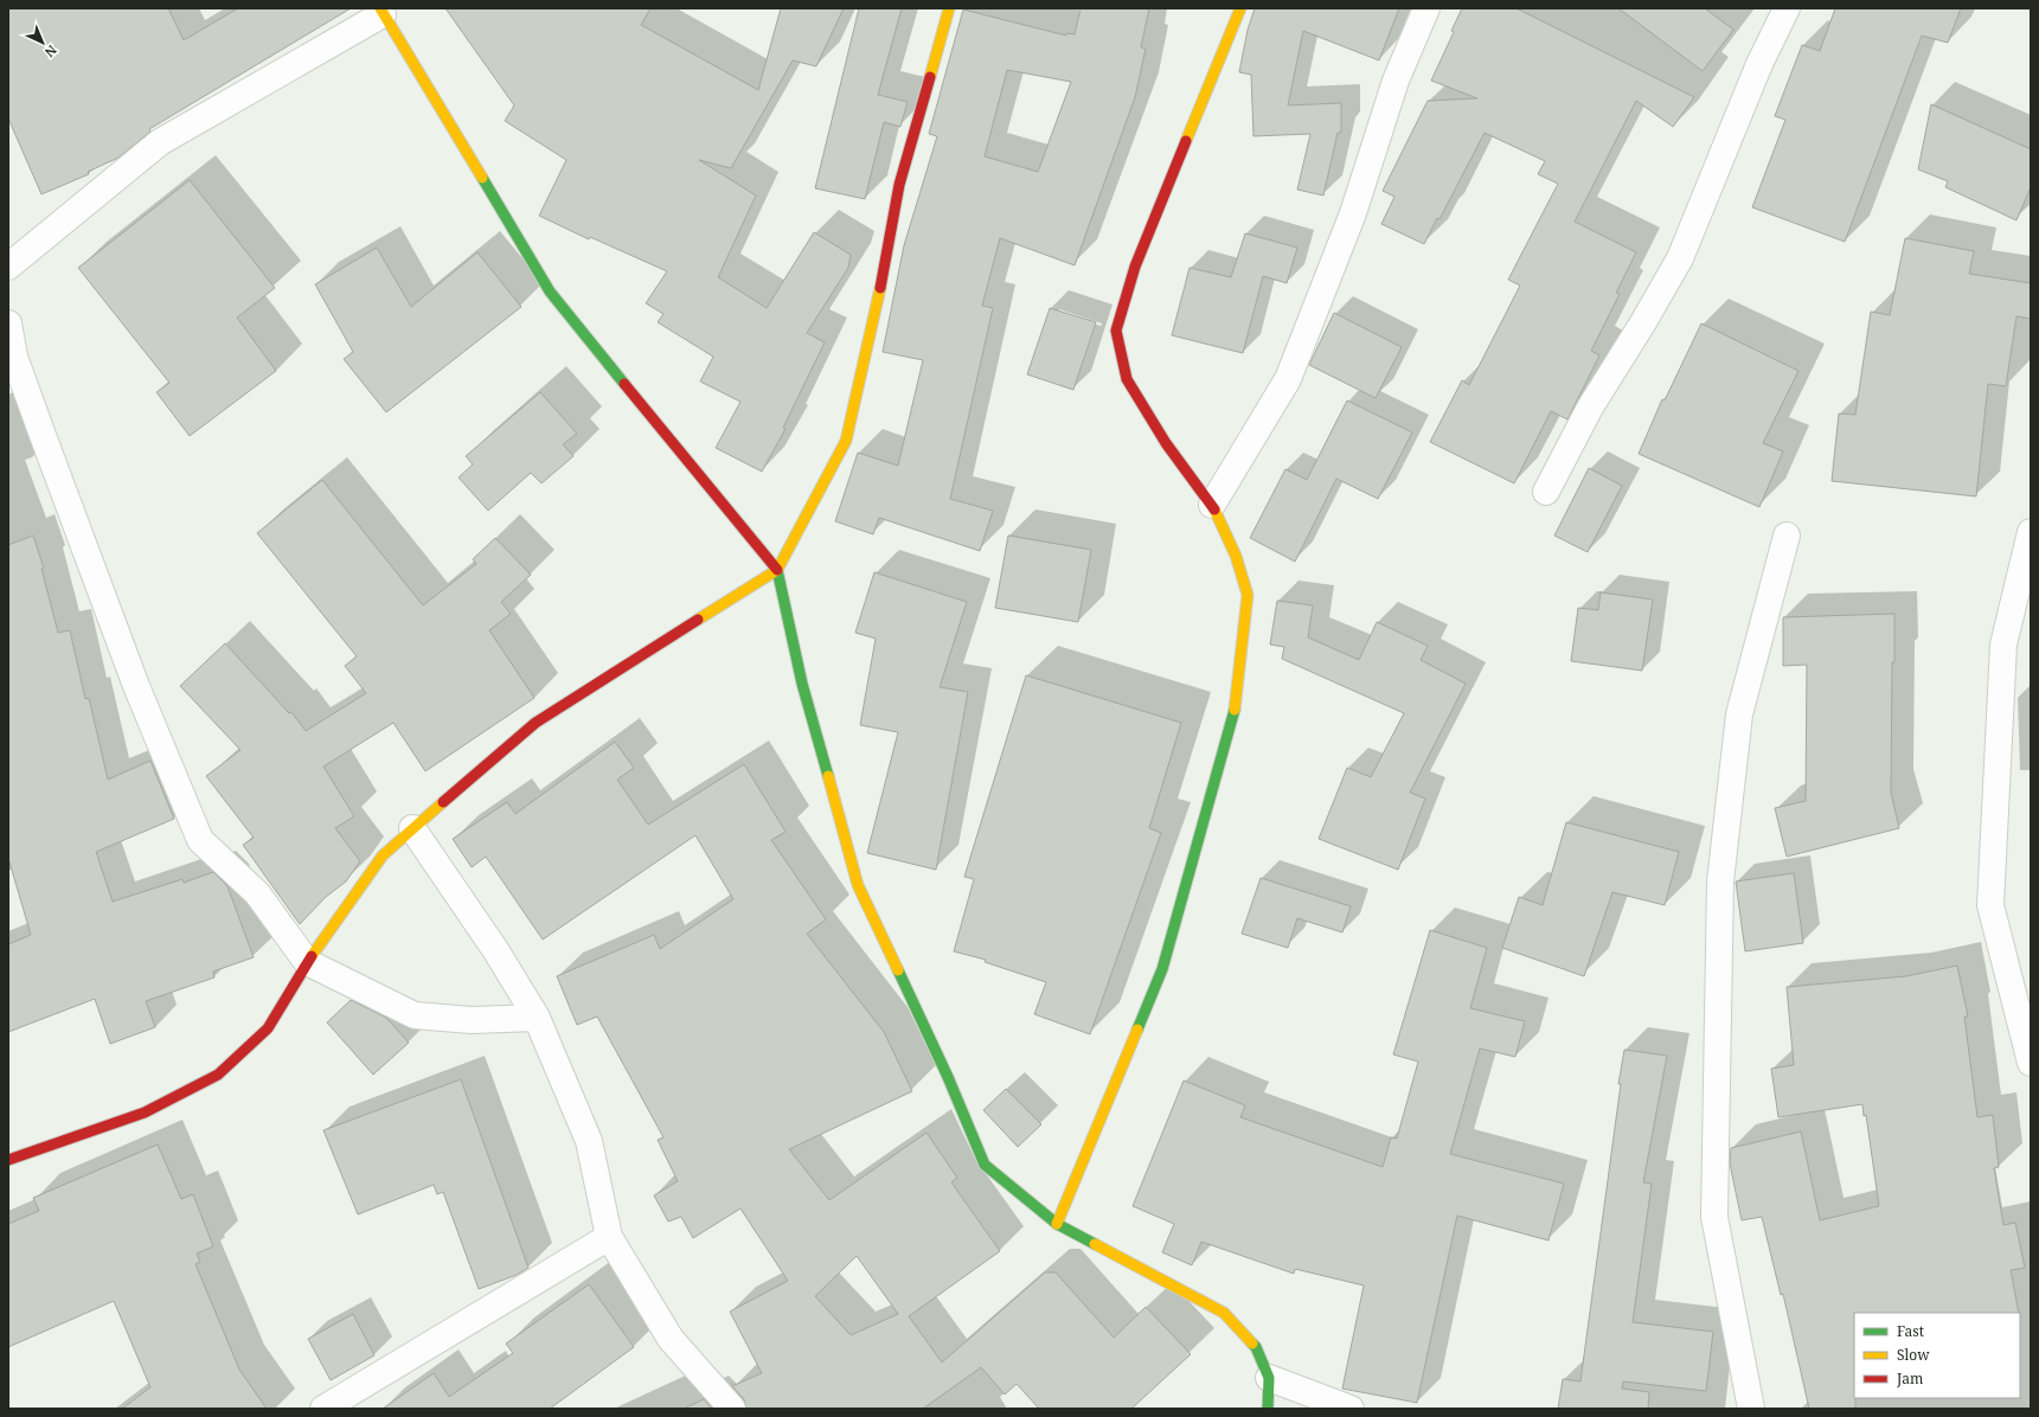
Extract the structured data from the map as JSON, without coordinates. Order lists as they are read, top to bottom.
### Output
{
  "legend": ["Fast", "Slow", "Jam"],
  "north": "bottom right"
}
